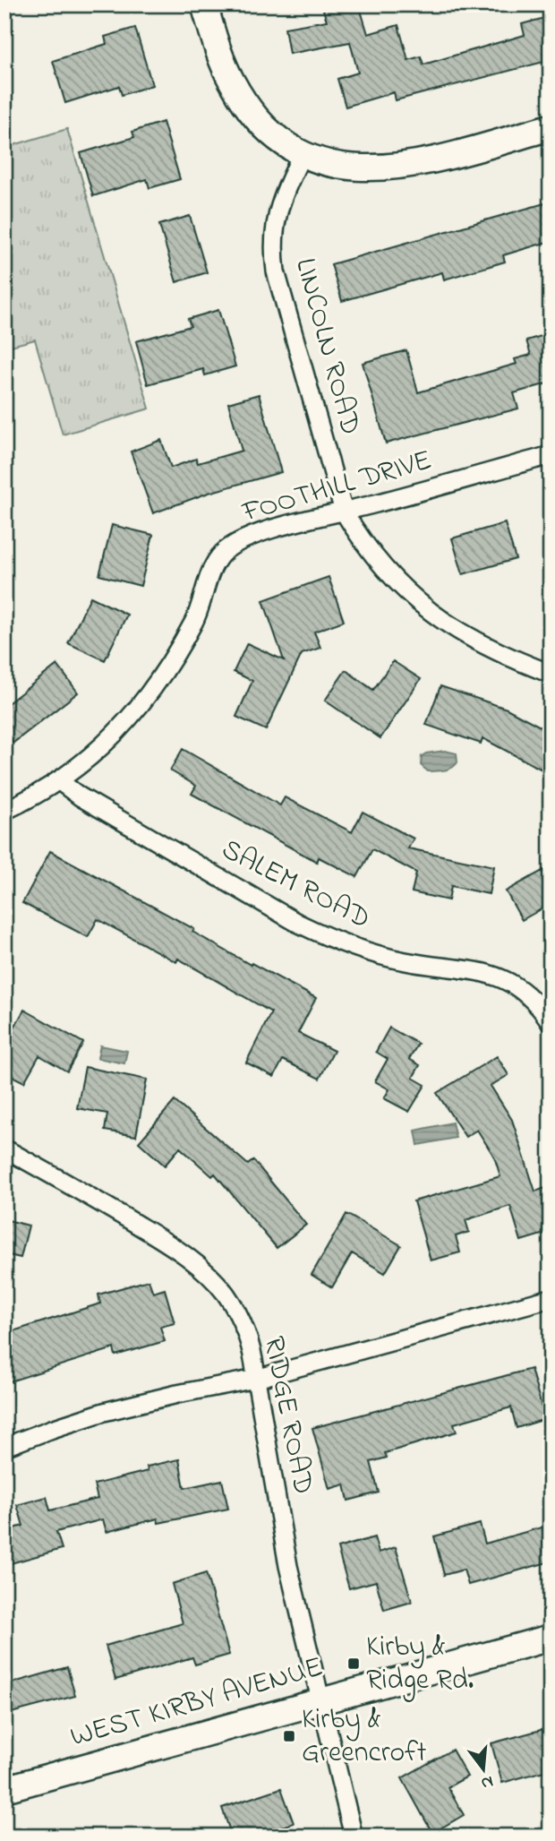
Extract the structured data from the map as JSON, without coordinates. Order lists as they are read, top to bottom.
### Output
{
  "streets": {
    "main road": ["WEST KIRBY AVENUE"],
    "street": [
      "LINCOLN ROAD",
      "FOOTHILL DRIVE",
      "SALEM ROAD",
      "RIDGE ROAD"
    ]
  },
  "crossings": [
    ["LINCOLN ROAD", "FOOTHILL DRIVE"],
    ["FOOTHILL DRIVE", "SALEM ROAD"],
    ["RIDGE ROAD", "WEST KIRBY AVENUE"]
  ],
  "places": {
    "transit": ["Kirby & Ridge Rd.", "Kirby & Greencroft"]
  },
  "north": "bottom"
}
